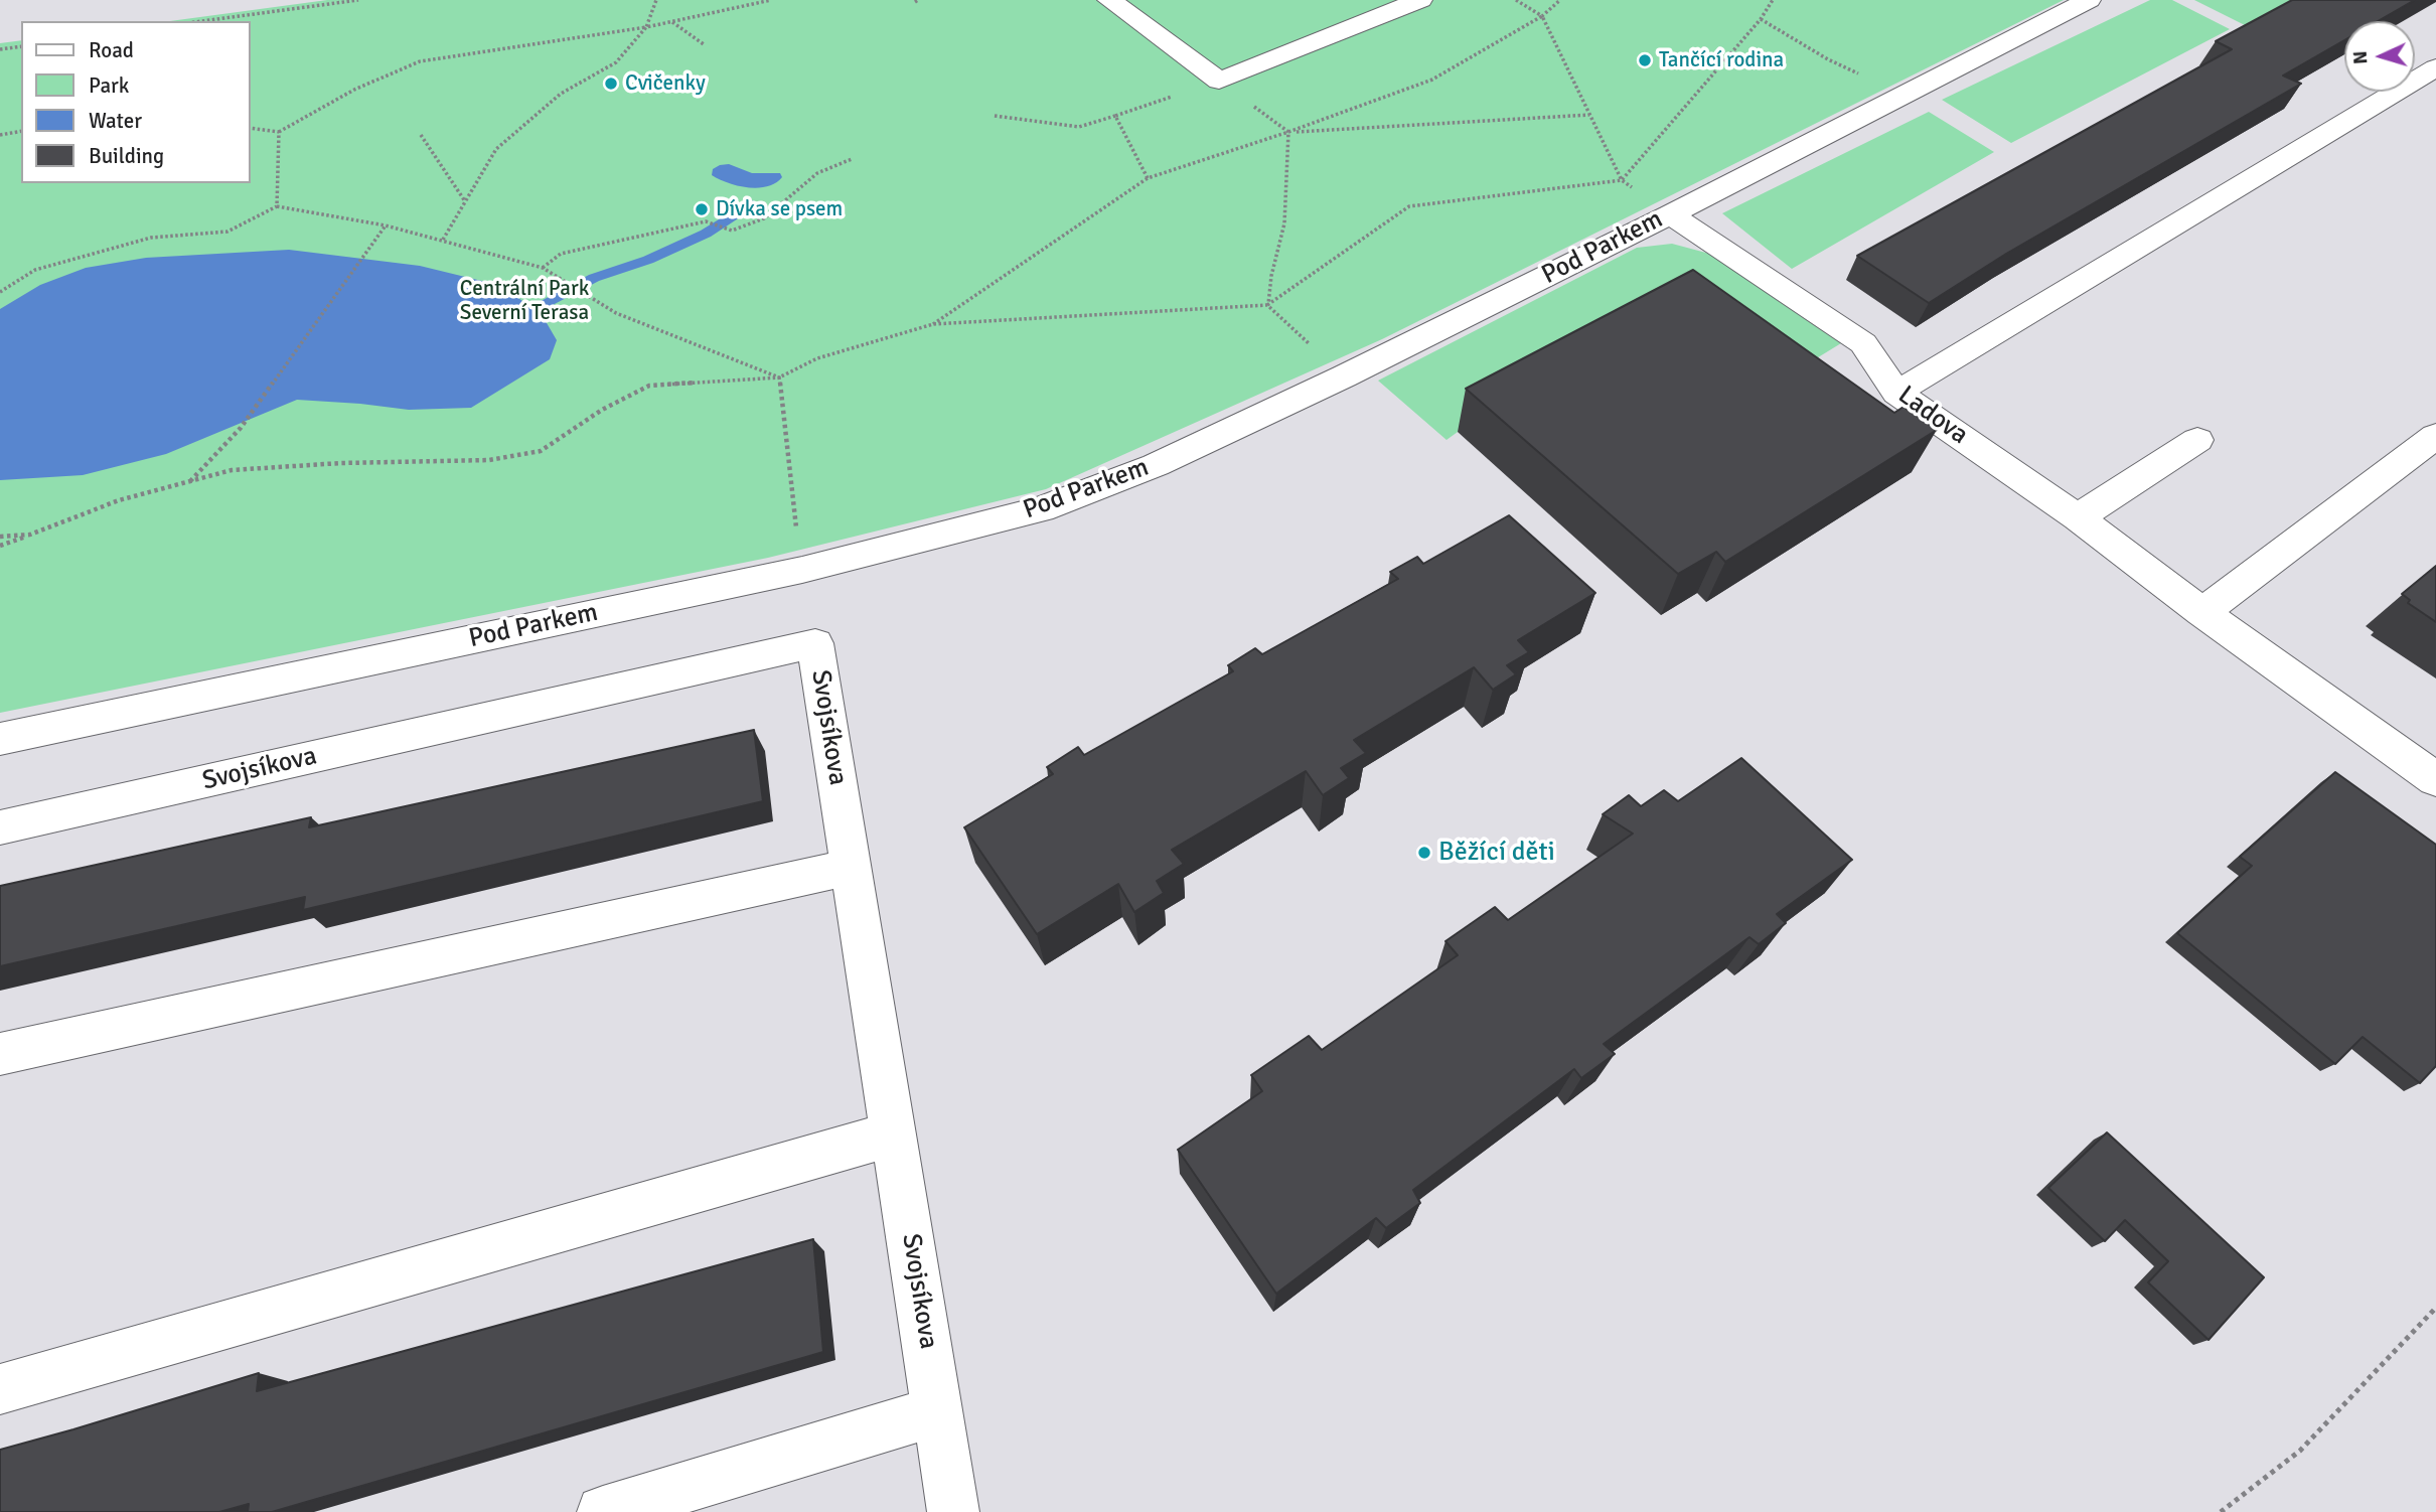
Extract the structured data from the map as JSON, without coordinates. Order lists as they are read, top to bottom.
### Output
{
  "streets": {
    "street": ["Pod Parkem", "Ladova", "Svojsíkova"]
  },
  "crossings": [
    ["Pod Parkem", "Ladova"]
  ],
  "parks": ["Centrální Park Severní Terasa"],
  "places": [
    "Tančící rodina",
    "Cvičenky",
    "Dívka se psem",
    "Běžící děti"
  ],
  "legend": [
    "Road",
    "Park",
    "Water",
    "Building"
  ],
  "north": "left"
}
